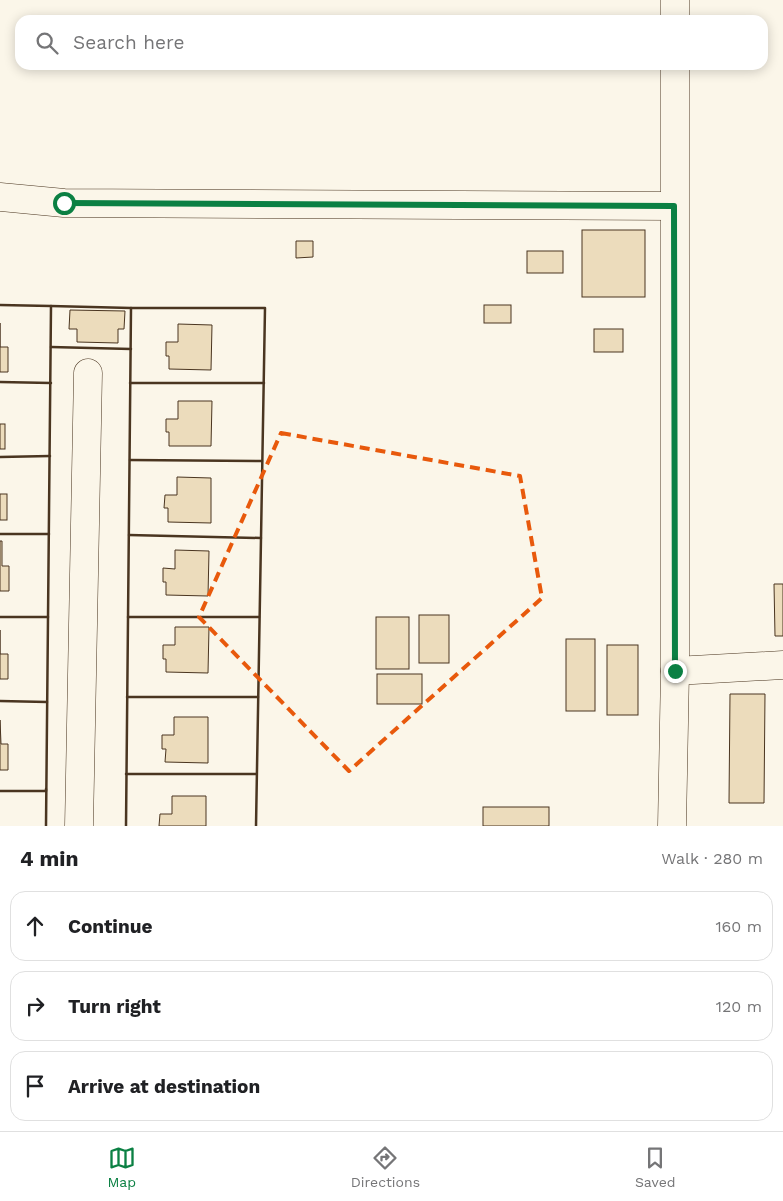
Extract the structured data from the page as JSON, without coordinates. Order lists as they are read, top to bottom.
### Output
{
  "page": {
    "search": "Search here",
    "heading": ["4 min", "Walk · 280 m"],
    "list": [
      ["Continue", "160 m"],
      ["Turn right", "120 m"],
      "Arrive at destination"
    ],
    "nav": ["Map", "Directions", "Saved"]
  }
}
